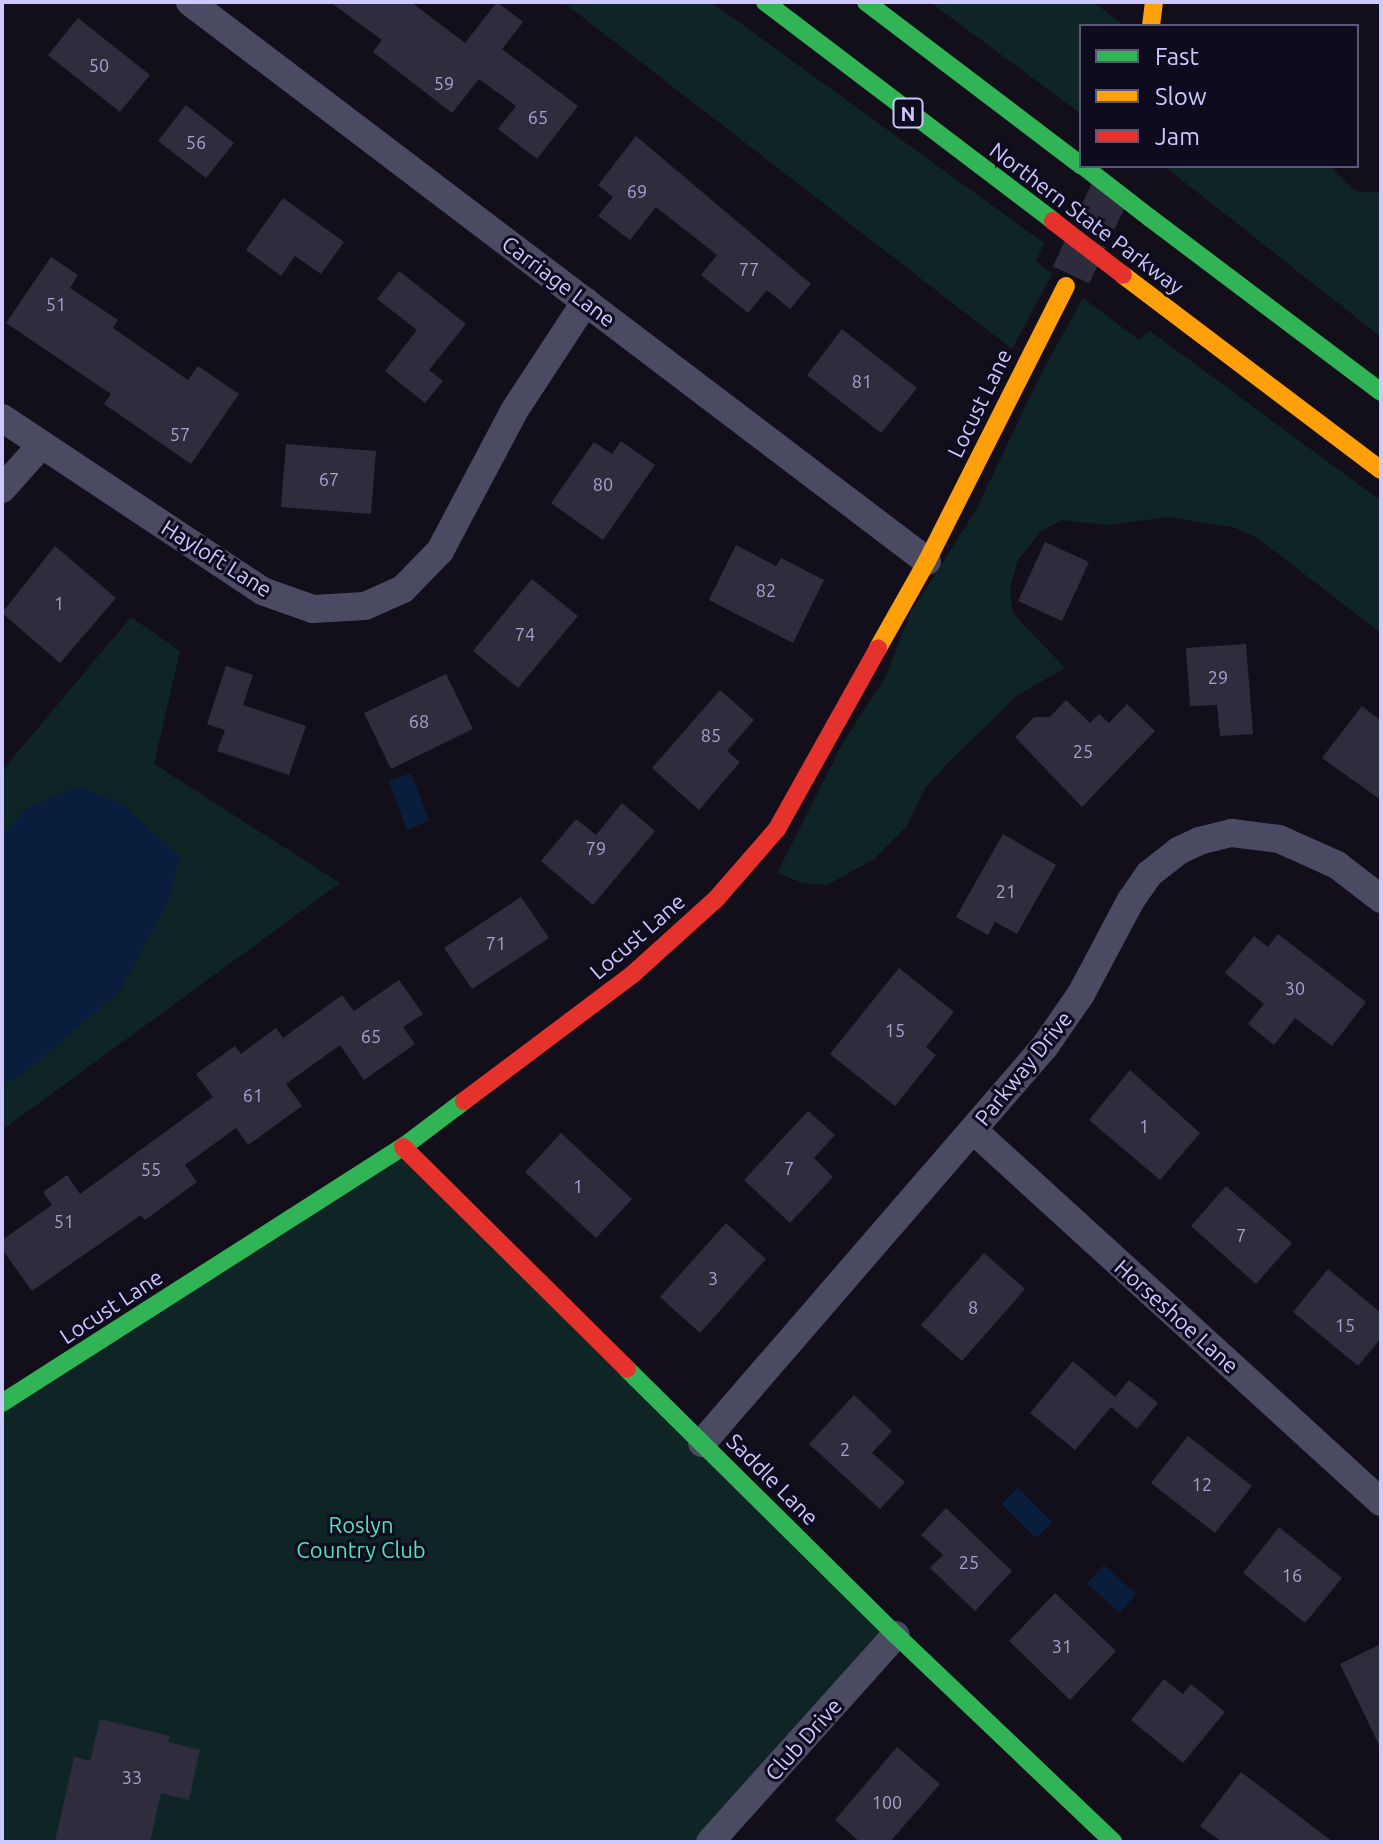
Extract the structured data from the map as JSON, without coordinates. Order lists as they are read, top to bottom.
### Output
{
  "streets": {
    "main road": [
      "N",
      "Northern State Parkway",
      "Locust Lane",
      "Saddle Lane"
    ],
    "street": [
      "Carriage Lane",
      "Hayloft Lane",
      "Parkway Drive",
      "Horseshoe Lane",
      "Club Drive"
    ]
  },
  "crossings": [
    ["Carriage Lane", "Locust Lane"],
    ["Carriage Lane", "Hayloft Lane"],
    ["Locust Lane", "Saddle Lane"],
    ["Parkway Drive", "Horseshoe Lane"],
    ["Parkway Drive", "Saddle Lane"],
    ["Saddle Lane", "Club Drive"]
  ],
  "parks": ["Roslyn Country Club"],
  "house_numbers": [
    "50",
    "59",
    "65",
    "56",
    "69",
    "77",
    "51",
    "81",
    "57",
    "67",
    "80",
    "82",
    "1",
    "74",
    "29",
    "68",
    "85",
    "25",
    "79",
    "21",
    "71",
    "30",
    "15",
    "65",
    "61",
    "1",
    "7",
    "55",
    "1",
    "51",
    "7",
    "3",
    "8",
    "15",
    "2",
    "12",
    "25",
    "16",
    "31",
    "33",
    "100"
  ],
  "legend": ["Fast", "Slow", "Jam"]
}
